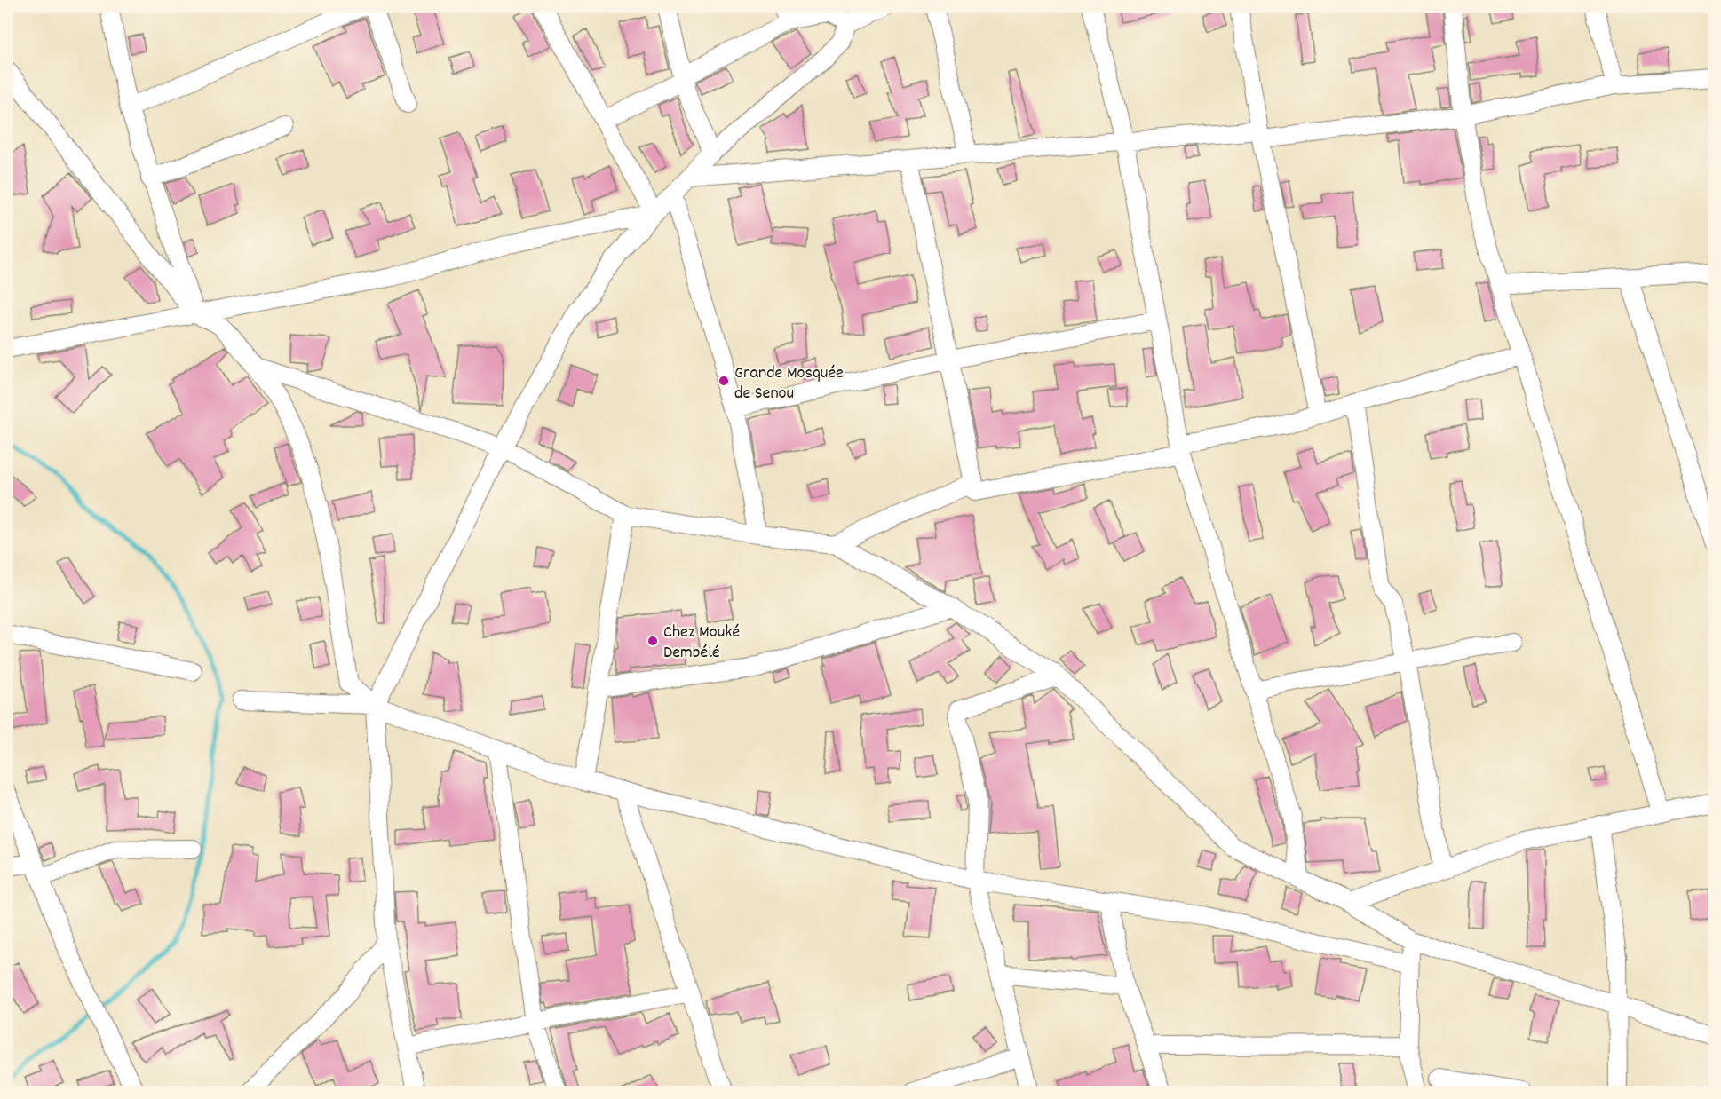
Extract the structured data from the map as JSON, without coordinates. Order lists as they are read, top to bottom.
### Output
{
  "places": ["Grande Mosquée de Senou", "Chez Mouké Dembélé"]
}
